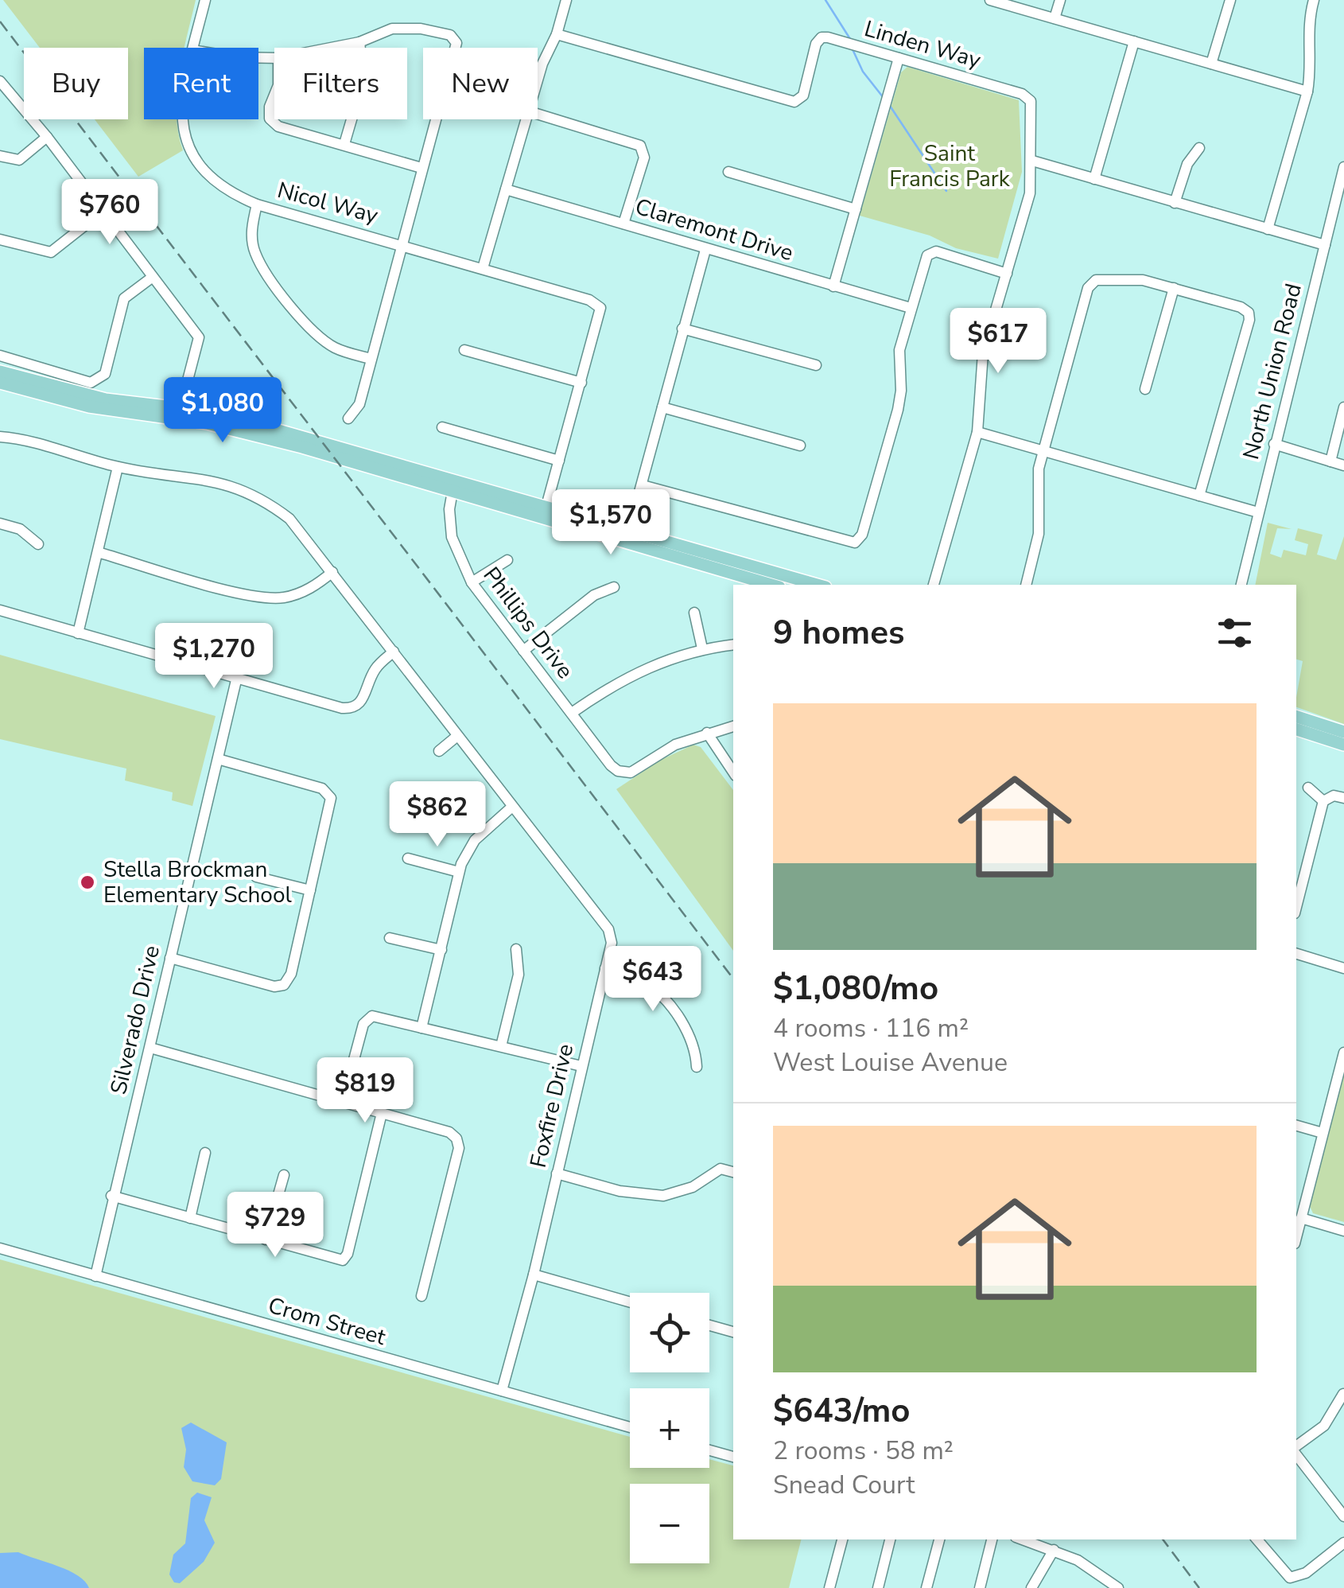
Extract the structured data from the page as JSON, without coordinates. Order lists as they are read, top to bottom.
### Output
{
  "streets": {
    "street": [
      "Linden Way",
      "Nicol Way",
      "Claremont Drive",
      "North Union Road",
      "Phillips Drive",
      "Silverado Drive",
      "Foxfire Drive",
      "Crom Street"
    ]
  },
  "crossings": [
    ["Silverado Drive", "Crom Street"],
    ["Foxfire Drive", "Crom Street"]
  ],
  "parks": ["Saint Francis Park"],
  "places": ["Stella Brockman Elementary School"],
  "page": {
    "chip": [
      "Buy",
      "Rent",
      "Filters",
      "New"
    ],
    "price": [
      "$760",
      "$617",
      "$1,080",
      "$1,570",
      "$1,270",
      "$862",
      "$643",
      "$819",
      "$729"
    ],
    "heading": "9 homes",
    "list": [
      {
        "name": "$1,080/mo",
        "note": "4 rooms · 116 m² · West Louise Avenue"
      },
      {
        "name": "$643/mo",
        "note": "2 rooms · 58 m² · Snead Court"
      }
    ],
    "map_buttons": ["+", "−"]
  }
}
